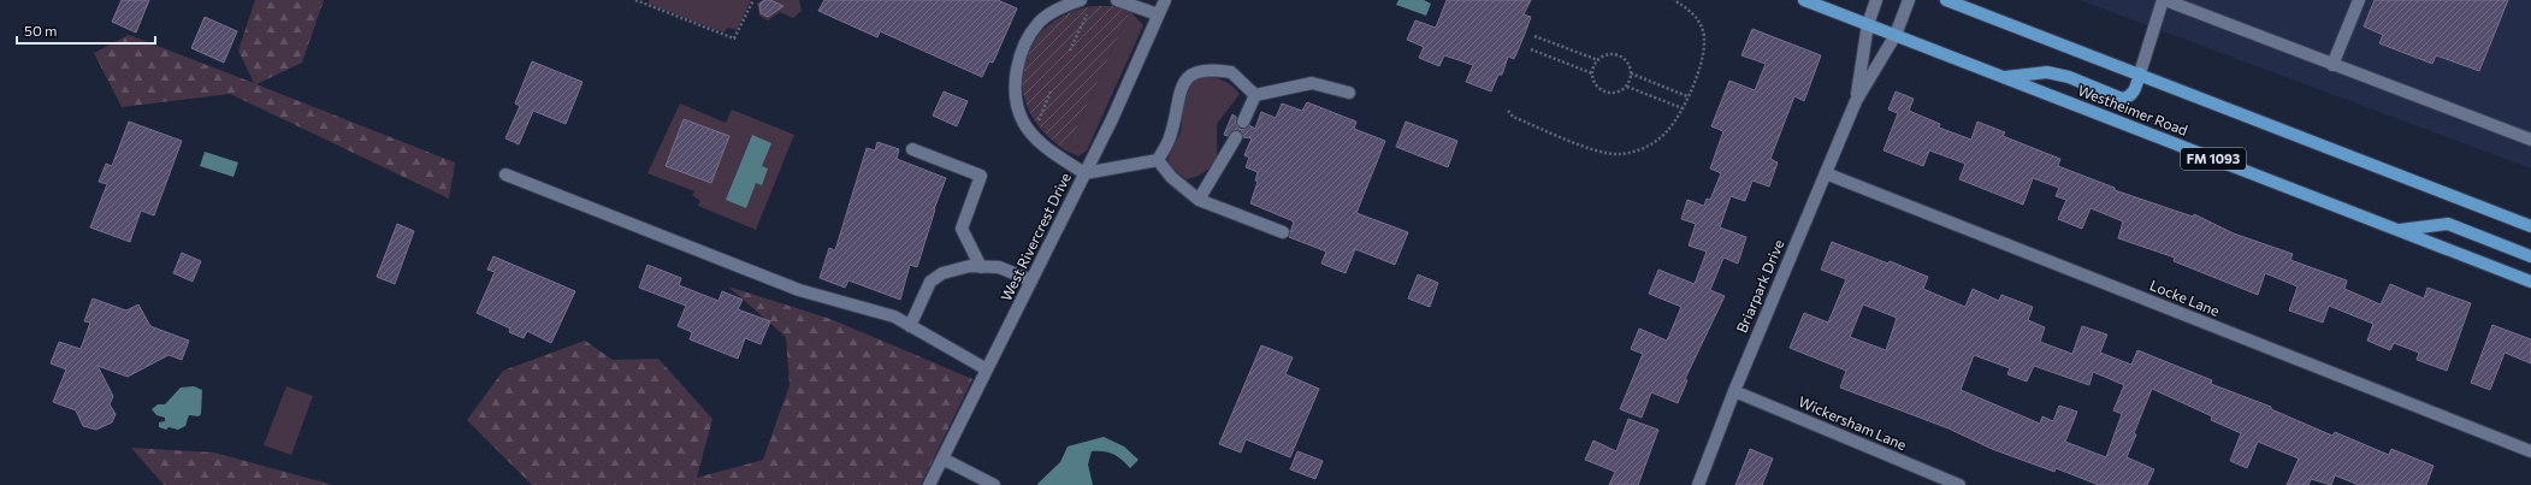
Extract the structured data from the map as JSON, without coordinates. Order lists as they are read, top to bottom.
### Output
{
  "streets": {
    "main road": ["Westheimer Road", "FM 1093"],
    "street": [
      "West Rivercrest Drive",
      "Briarpark Drive",
      "Locke Lane",
      "Wickersham Lane"
    ]
  },
  "crossings": [
    ["Westheimer Road", "Briarpark Drive"],
    ["Briarpark Drive", "Locke Lane"],
    ["Briarpark Drive", "Wickersham Lane"]
  ],
  "scale_bar": "50 m"
}
